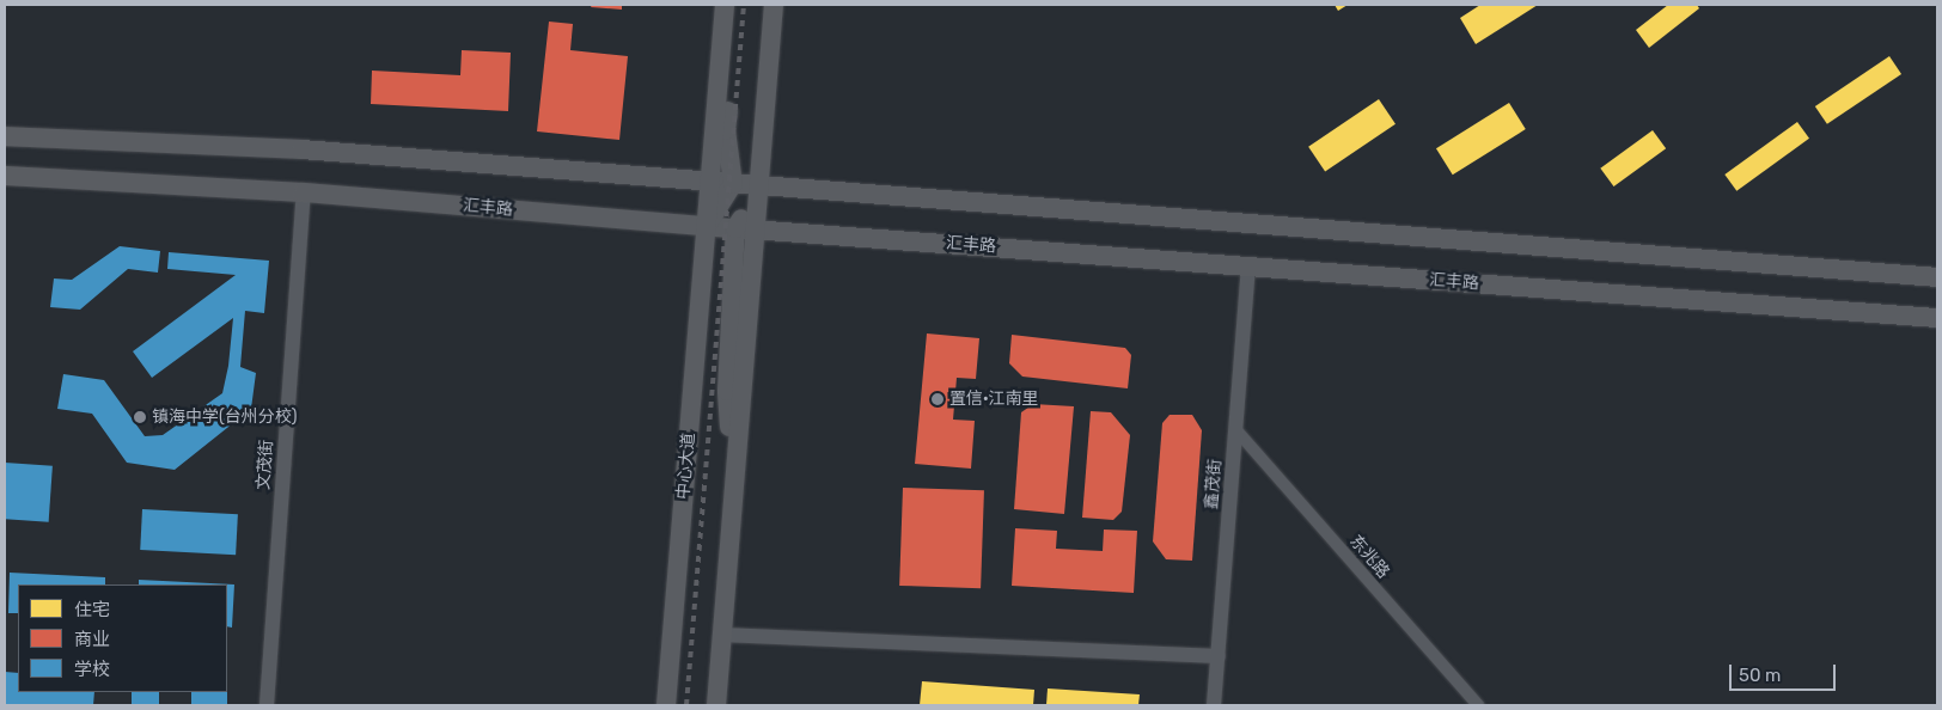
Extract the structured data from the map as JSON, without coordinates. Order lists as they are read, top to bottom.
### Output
{
  "streets": {
    "main road": ["汇丰路", "中心大道"],
    "street": ["文茂街", "鑫茂街", "东兆路"]
  },
  "crossings": [
    ["汇丰路", "文茂街"],
    ["汇丰路", "中心大道"],
    ["汇丰路", "鑫茂街"],
    ["鑫茂街", "东兆路"]
  ],
  "places": ["置信·江南里", "镇海中学(台州分校)"],
  "legend": ["住宅", "商业", "学校"],
  "scale_bar": "50 m"
}
